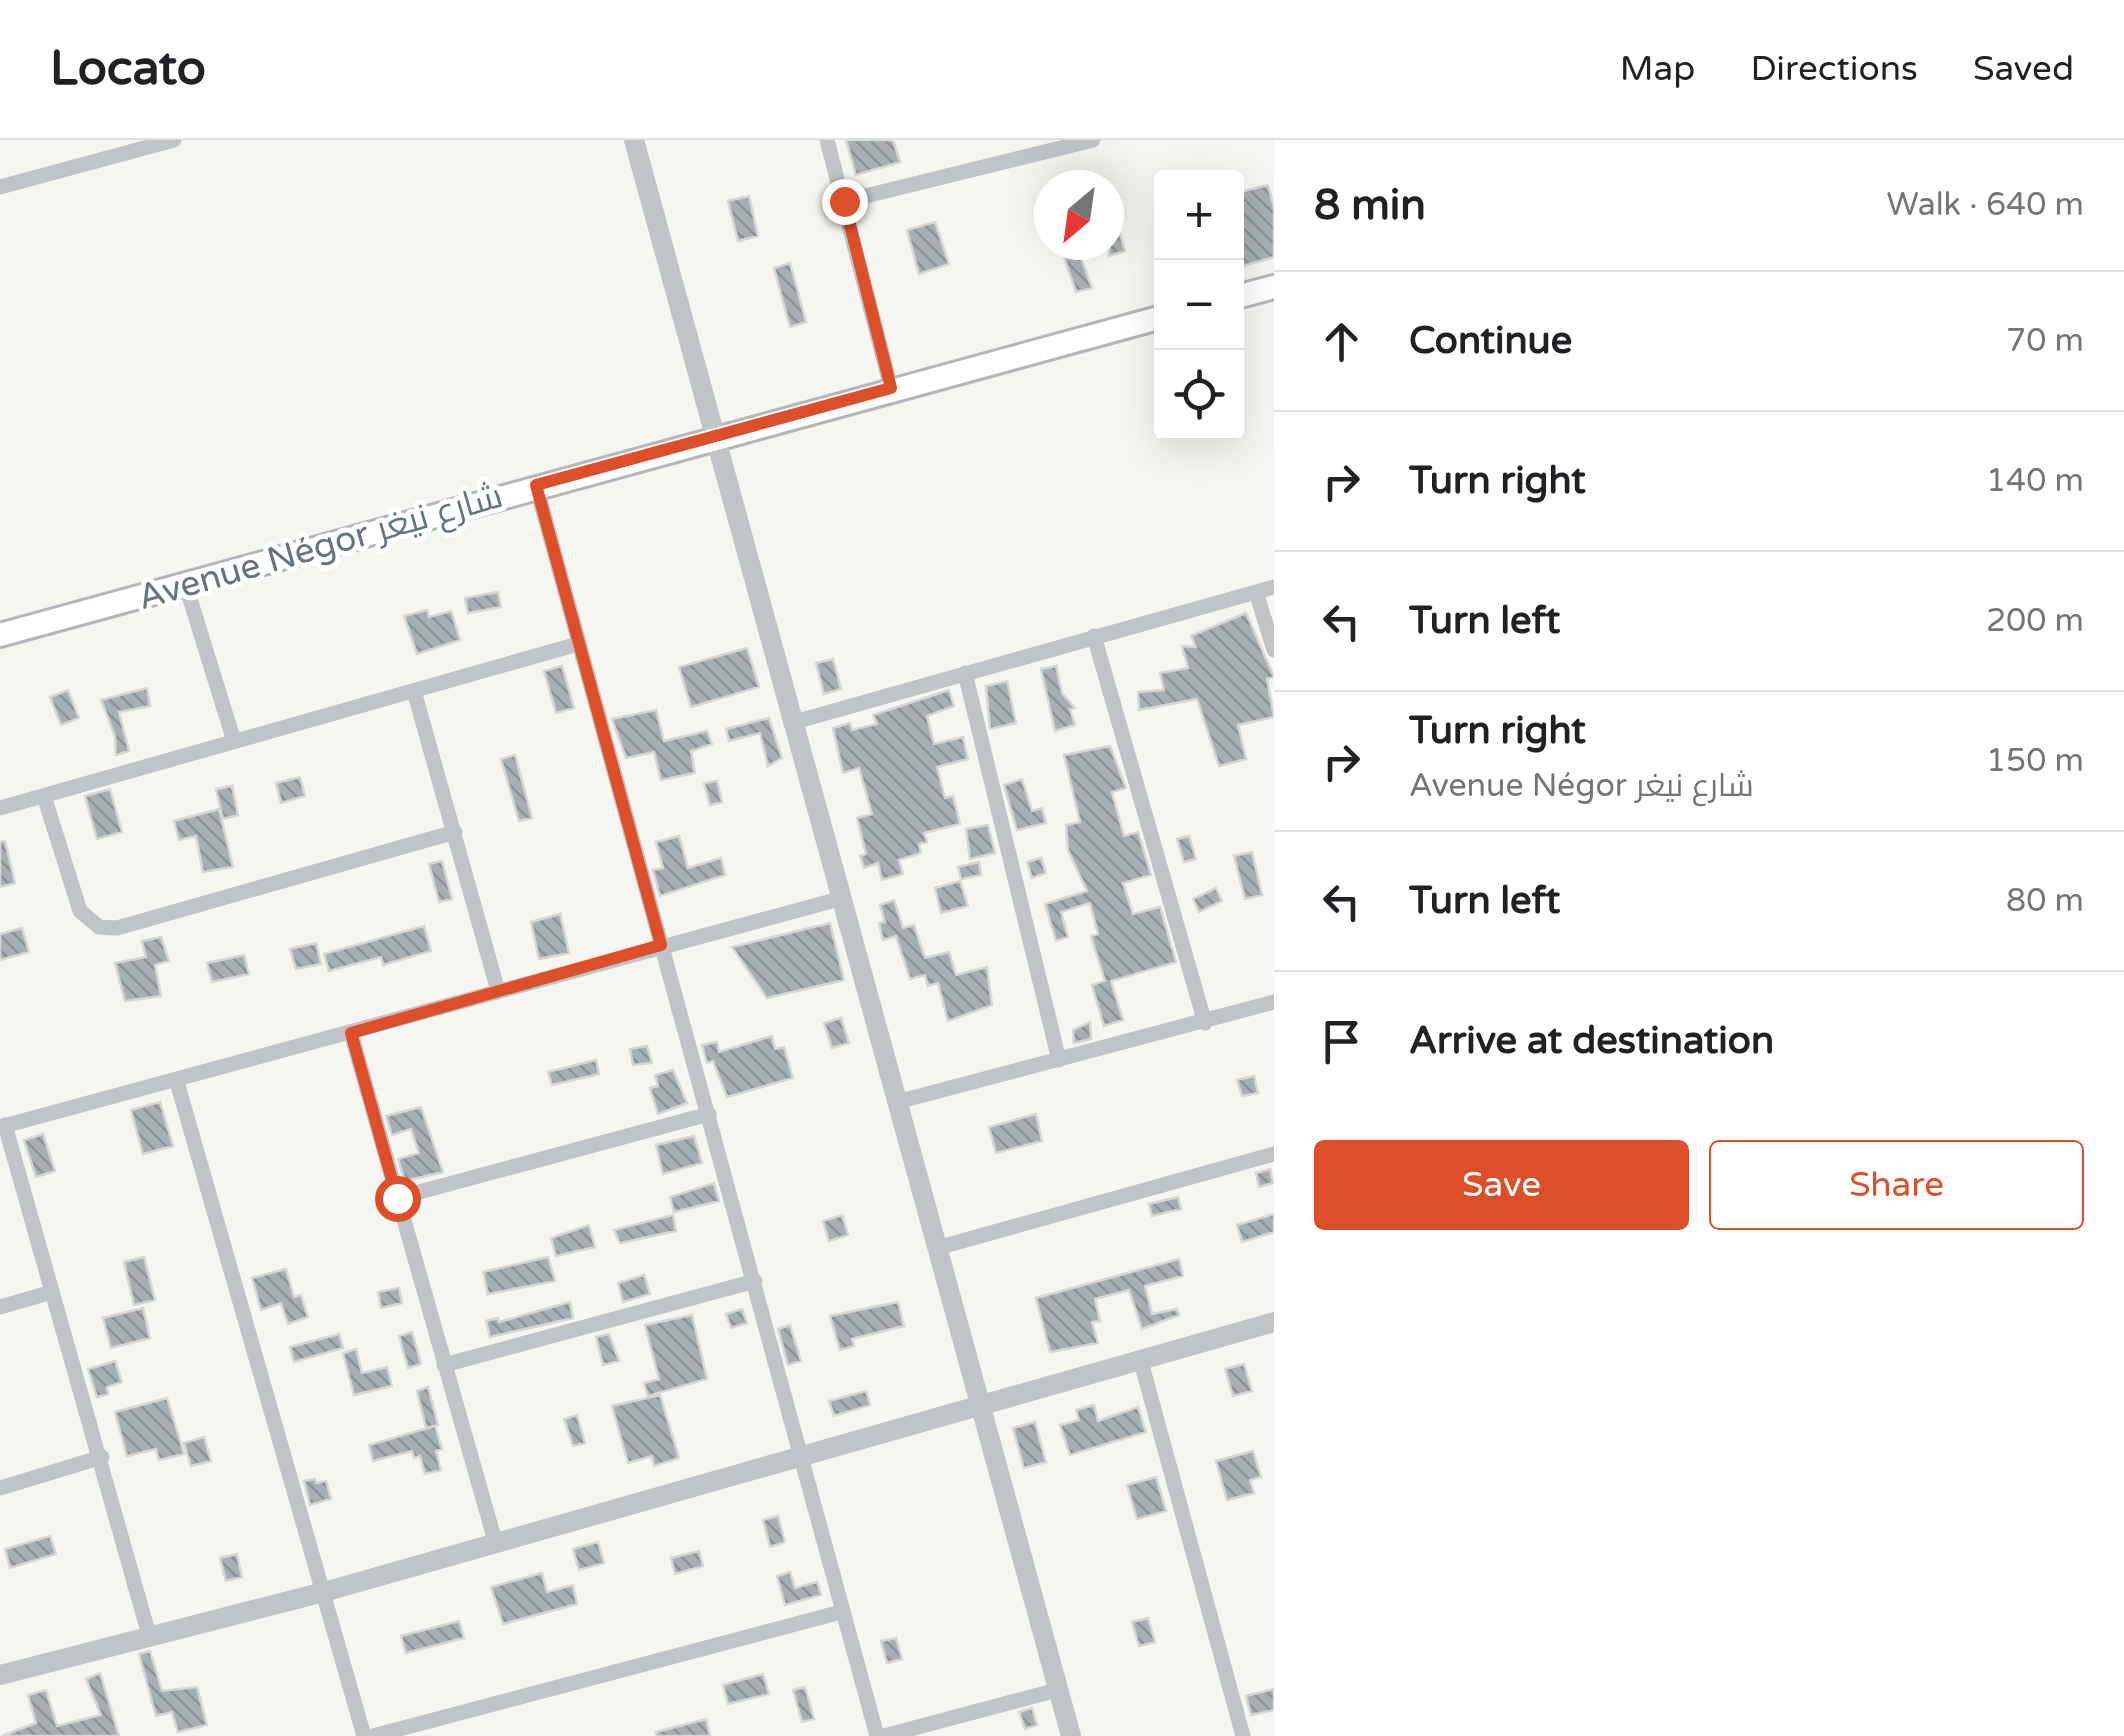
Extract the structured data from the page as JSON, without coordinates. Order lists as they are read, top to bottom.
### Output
{
  "streets": {
    "main road": ["Avenue Négor شارع نيغر"]
  },
  "north": "bottom left",
  "page": {
    "header": "Locato",
    "nav": ["Map", "Directions", "Saved"],
    "heading": ["8 min", "Walk · 640 m"],
    "map_buttons": ["+", "−"],
    "list": [
      ["Continue", "70 m"],
      ["Turn right", "140 m"],
      ["Turn left", "200 m"],
      ["Turn right", "Avenue Négor شارع نيغر", "150 m"],
      ["Turn left", "80 m"],
      "Arrive at destination"
    ],
    "buttons": ["Save", "Share"]
  }
}
